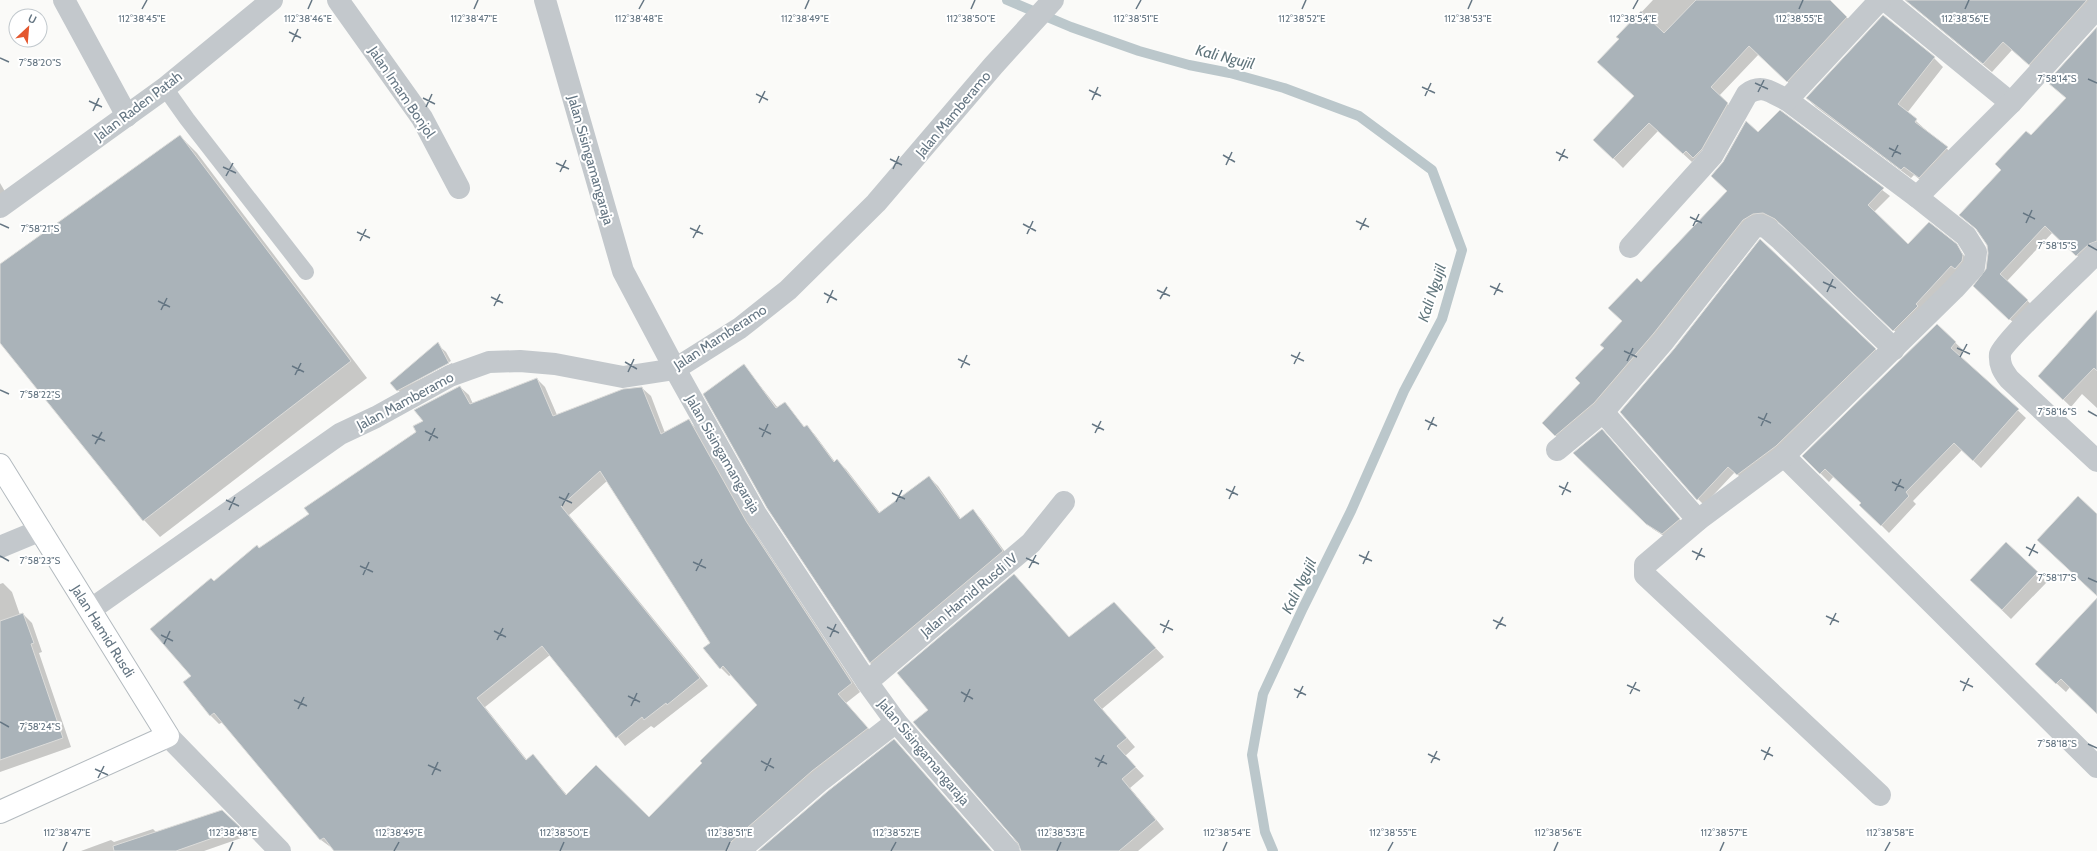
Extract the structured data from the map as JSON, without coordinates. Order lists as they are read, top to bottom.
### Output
{
  "streets": {
    "street": [
      "Jalan Imam Bonjol",
      "Jalan Raden Patah",
      "Jalan Mamberamo",
      "Jalan Sisingamangaraja",
      "Jalan Hamid Rusdi IV",
      "Jalan Hamid Rusdi"
    ]
  },
  "crossings": [
    ["Jalan Mamberamo", "Jalan Sisingamangaraja"],
    ["Jalan Mamberamo", "Jalan Hamid Rusdi"],
    ["Jalan Sisingamangaraja", "Jalan Hamid Rusdi IV"]
  ],
  "water": ["Kali Ngujil"],
  "north": "top right",
  "coordinates": [
    "112°38'45\"E",
    "112°38'46\"E",
    "112°38'47\"E",
    "112°38'48\"E",
    "112°38'49\"E",
    "112°38'50\"E",
    "112°38'51\"E",
    "112°38'52\"E",
    "112°38'53\"E",
    "112°38'54\"E",
    "112°38'55\"E",
    "112°38'56\"E",
    "7°58'20\"S",
    "7°58'14\"S",
    "7°58'21\"S",
    "7°58'15\"S",
    "7°58'22\"S",
    "7°58'16\"S",
    "7°58'23\"S",
    "7°58'17\"S",
    "7°58'24\"S",
    "7°58'18\"S",
    "112°38'57\"E",
    "112°38'58\"E"
  ]
}
